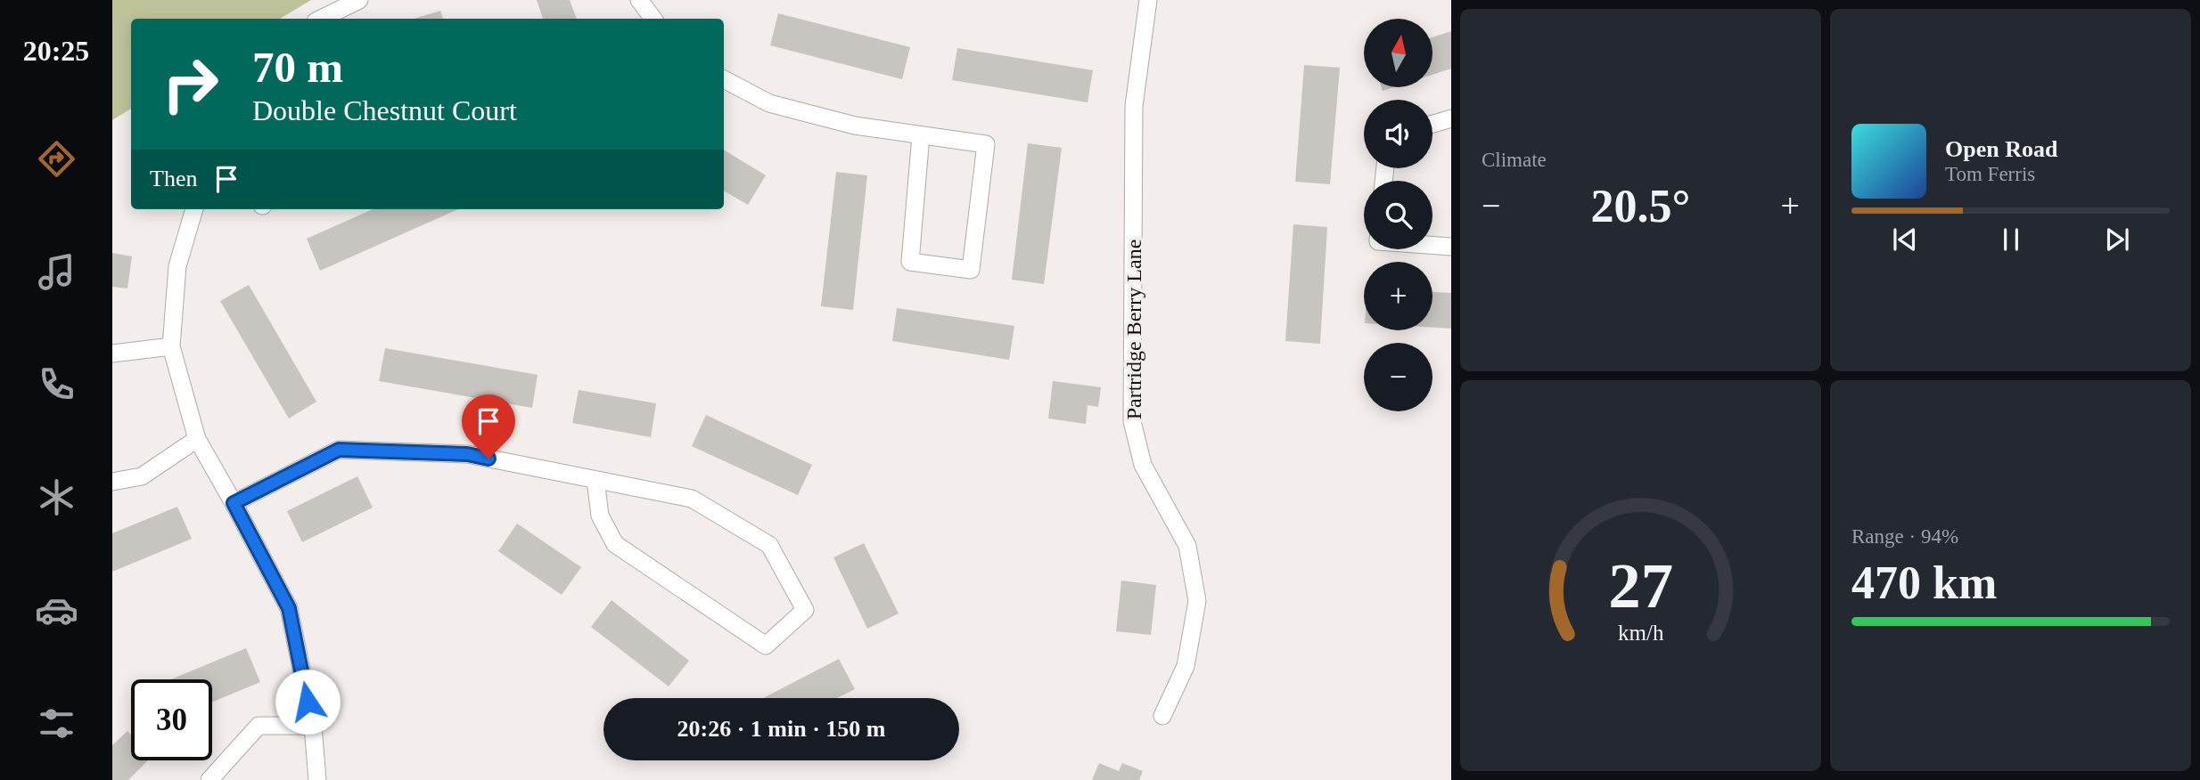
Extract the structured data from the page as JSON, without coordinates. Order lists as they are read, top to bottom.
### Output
{
  "streets": {
    "street": ["Partridge Berry Lane"]
  },
  "north": "top",
  "page": {
    "tabs": "20:25",
    "tile": [
      "Climate",
      ["Range · 94%", "470 km"]
    ],
    "map_buttons": ["+", "−"],
    "turn": ["70 m", "Double Chestnut Court"],
    "song": ["Open Road", "Tom Ferris"],
    "then": "Then",
    "heat": ["−", "20.5°", "+"],
    "limit": "30",
    "trip": "20:26 · 1 min · 150 m",
    "gauge": ["27", "km/h"]
  }
}
